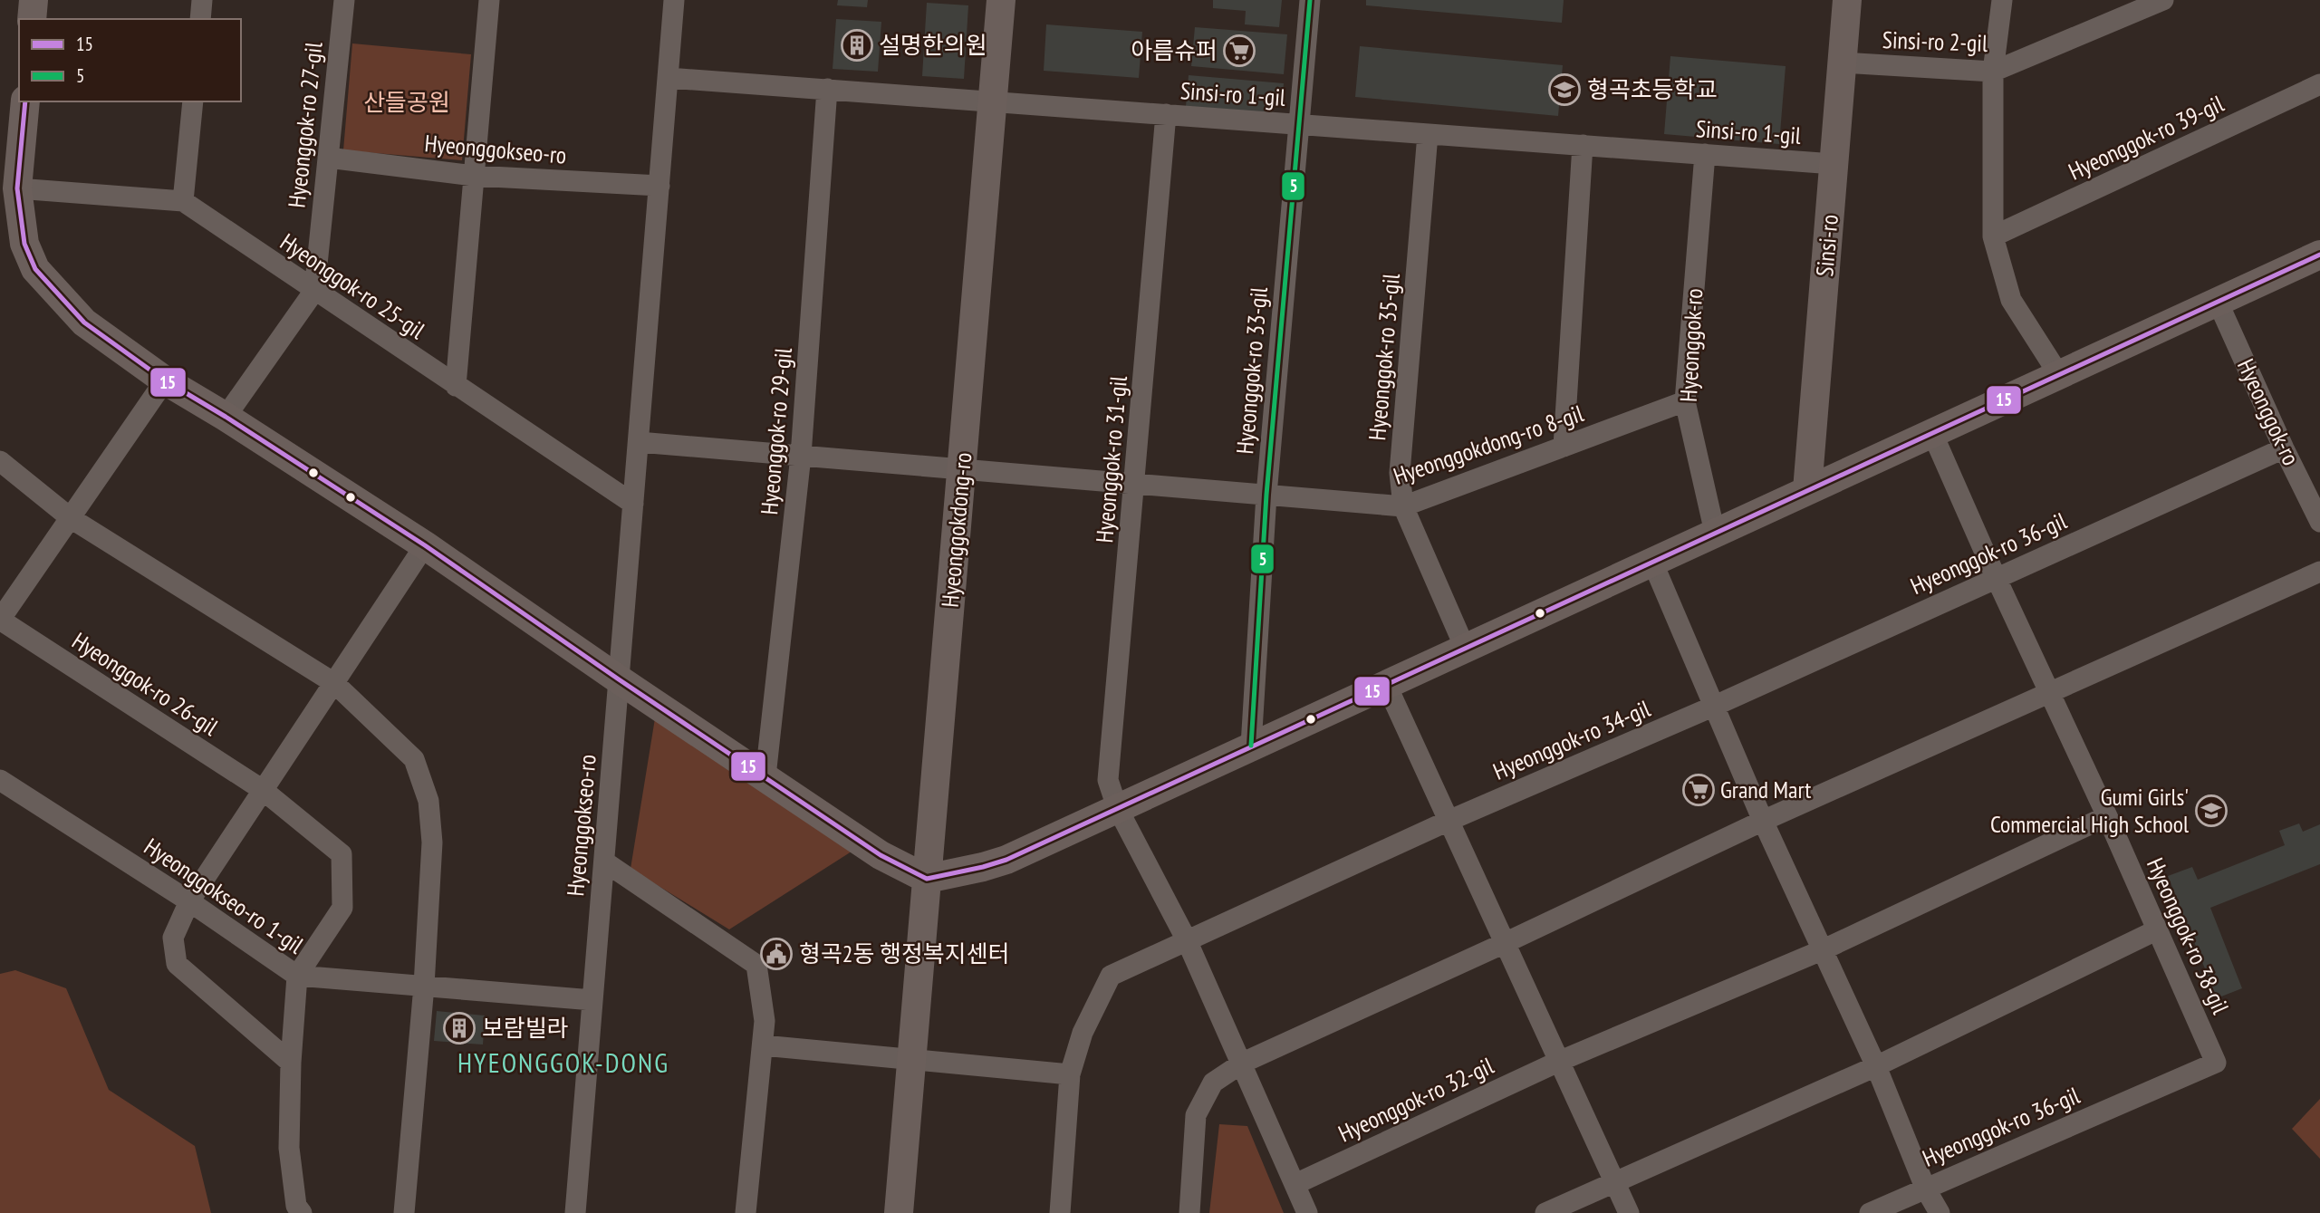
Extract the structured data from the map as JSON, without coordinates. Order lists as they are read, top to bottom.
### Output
{
  "streets": {
    "street": [
      "Sinsi-ro 2-gil",
      "Sinsi-ro 1-gil",
      "Hyeonggok-ro 27-gil",
      "Hyeonggok-ro 39-gil",
      "Hyeonggokseo-ro",
      "Sinsi-ro",
      "Hyeonggok-ro 25-gil",
      "Hyeonggok-ro",
      "Hyeonggok-ro 35-gil",
      "Hyeonggok-ro 33-gil",
      "Hyeonggok-ro 29-gil",
      "Hyeonggokdong-ro 8-gil",
      "Hyeonggok-ro 31-gil",
      "Hyeonggokdong-ro",
      "Hyeonggok-ro 36-gil",
      "Hyeonggok-ro 26-gil",
      "Hyeonggok-ro 34-gil",
      "Hyeonggokseo-ro 1-gil",
      "Hyeonggok-ro 38-gil",
      "Hyeonggok-ro 32-gil"
    ]
  },
  "crossings": [
    ["Sinsi-ro 2-gil", "Sinsi-ro"],
    ["Sinsi-ro 1-gil", "Sinsi-ro"],
    ["Sinsi-ro 1-gil", "Hyeonggok-ro"],
    ["Sinsi-ro 1-gil", "Hyeonggok-ro 35-gil"],
    ["Sinsi-ro 1-gil", "Hyeonggok-ro 33-gil"],
    ["Sinsi-ro 1-gil", "Hyeonggok-ro 31-gil"],
    ["Sinsi-ro 1-gil", "Hyeonggokdong-ro"],
    ["Hyeonggok-ro 27-gil", "Hyeonggokseo-ro"],
    ["Hyeonggok-ro 27-gil", "Hyeonggok-ro 25-gil"],
    ["Hyeonggokseo-ro", "Hyeonggok-ro 25-gil"],
    ["Hyeonggokseo-ro", "Hyeonggokseo-ro 1-gil"],
    ["Hyeonggok-ro", "Hyeonggokdong-ro 8-gil"],
    ["Hyeonggok-ro", "Hyeonggok-ro 36-gil"],
    ["Hyeonggok-ro 35-gil", "Hyeonggokdong-ro 8-gil"],
    ["Hyeonggok-ro 33-gil", "Hyeonggokdong-ro 8-gil"],
    ["Hyeonggokdong-ro 8-gil", "Hyeonggok-ro 31-gil"],
    ["Hyeonggokdong-ro 8-gil", "Hyeonggokdong-ro"],
    ["Hyeonggok-ro 36-gil", "Hyeonggok-ro 34-gil"],
    ["Hyeonggok-ro 36-gil", "Hyeonggok-ro 38-gil"],
    ["Hyeonggok-ro 26-gil", "Hyeonggokseo-ro 1-gil"]
  ],
  "districts": ["HYEONGGOK-DONG"],
  "parks": ["산들공원"],
  "places": {
    "building": ["설명한의원", "보람빌라"],
    "supermarket": ["아름슈퍼", "Grand Mart"],
    "school or university": ["형곡초등학교", "Gumi Girls' Commercial High School"],
    "public building": ["형곡2동 행정복지센터"]
  },
  "lines": ["transit line 5", "transit line 15"],
  "legend": ["15", "5"]
}
